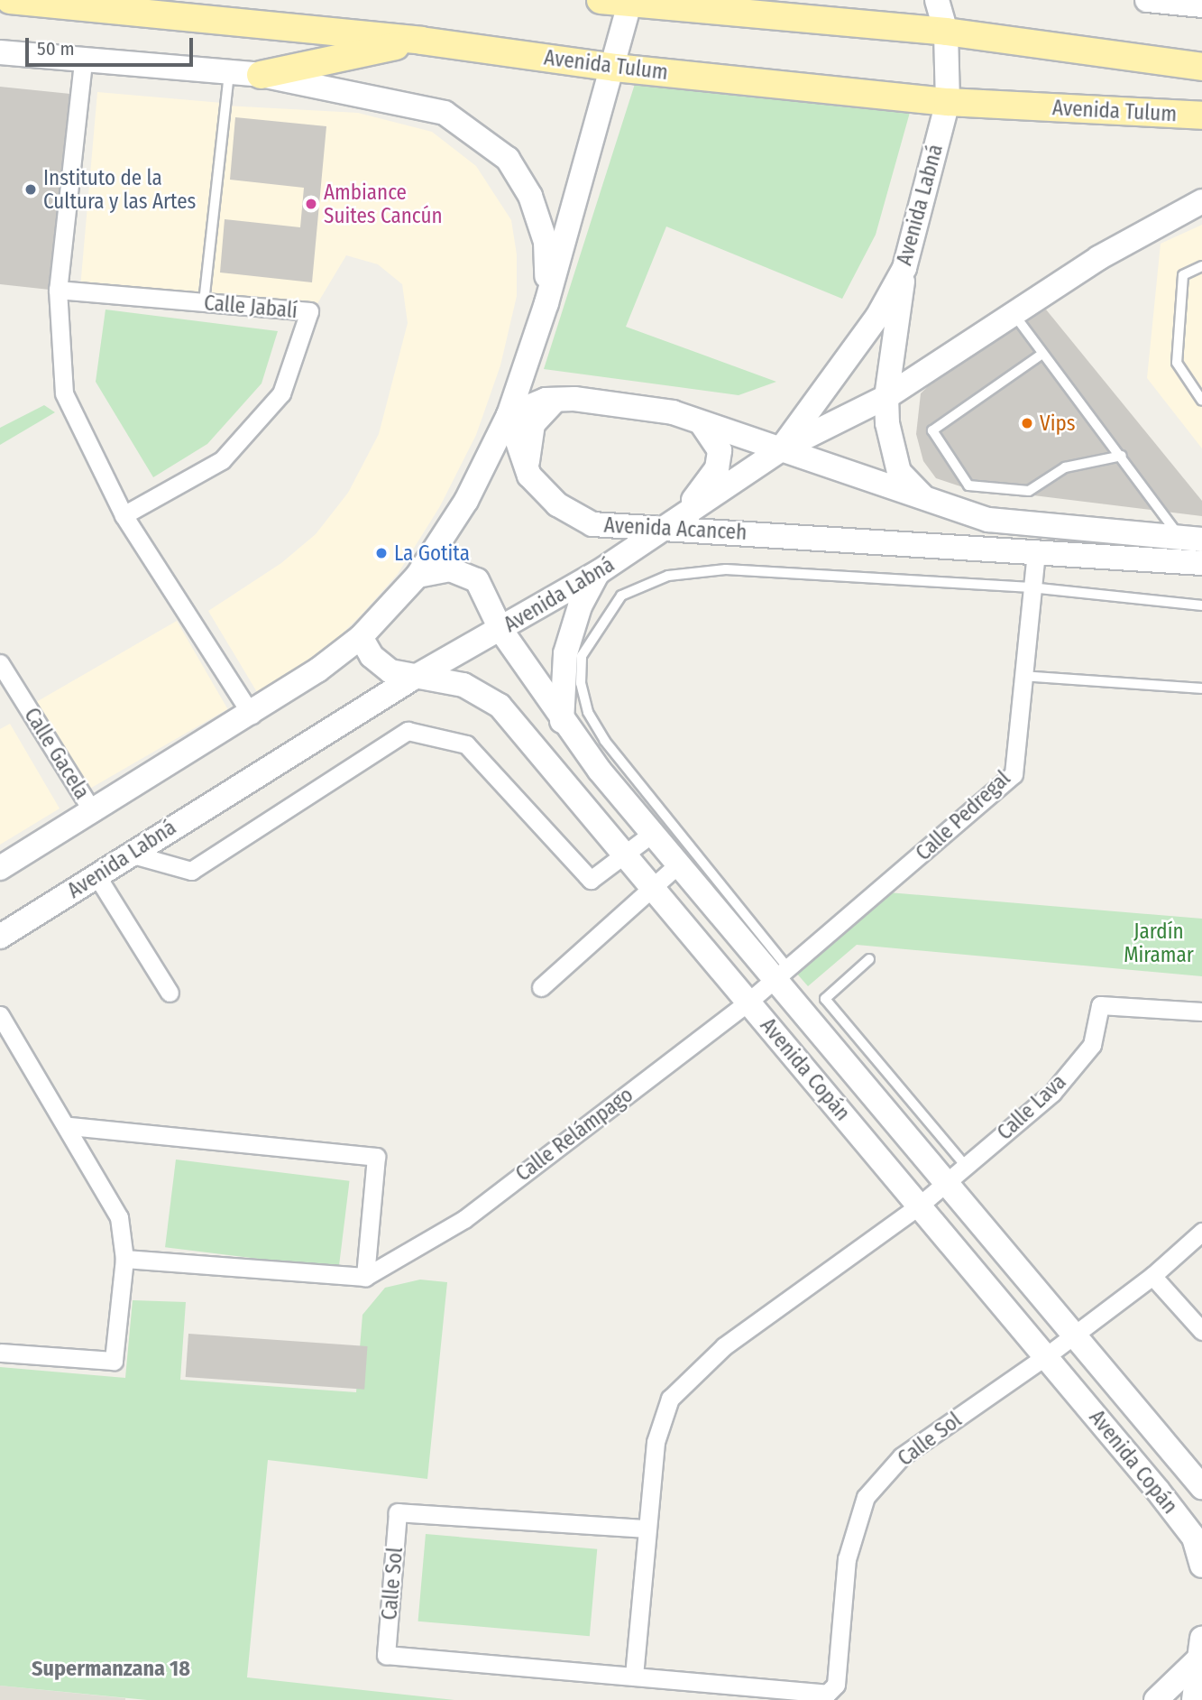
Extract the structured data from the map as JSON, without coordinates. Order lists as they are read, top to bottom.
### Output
{
  "streets": {
    "main road": ["Avenida Tulum"],
    "street": [
      "Avenida Labná",
      "Calle Jabalí",
      "Avenida Acanceh",
      "Calle Gacela",
      "Calle Pedregal",
      "Avenida Copán",
      "Calle Lava",
      "Calle Relámpago",
      "Calle Sol"
    ]
  },
  "crossings": [
    ["Avenida Tulum", "Avenida Labná"],
    ["Avenida Labná", "Avenida Acanceh"],
    ["Avenida Labná", "Avenida Copán"],
    ["Avenida Acanceh", "Calle Pedregal"],
    ["Calle Pedregal", "Avenida Copán"],
    ["Calle Pedregal", "Calle Relámpago"],
    ["Avenida Copán", "Calle Lava"],
    ["Avenida Copán", "Calle Relámpago"],
    ["Avenida Copán", "Calle Sol"]
  ],
  "districts": ["Supermanzana 18"],
  "parks": ["Jardín Miramar"],
  "places": [
    "Instituto de la Cultura y las Artes",
    "Ambiance Suites Cancún",
    "Vips",
    "La Gotita"
  ],
  "scale_bar": "50 m"
}
